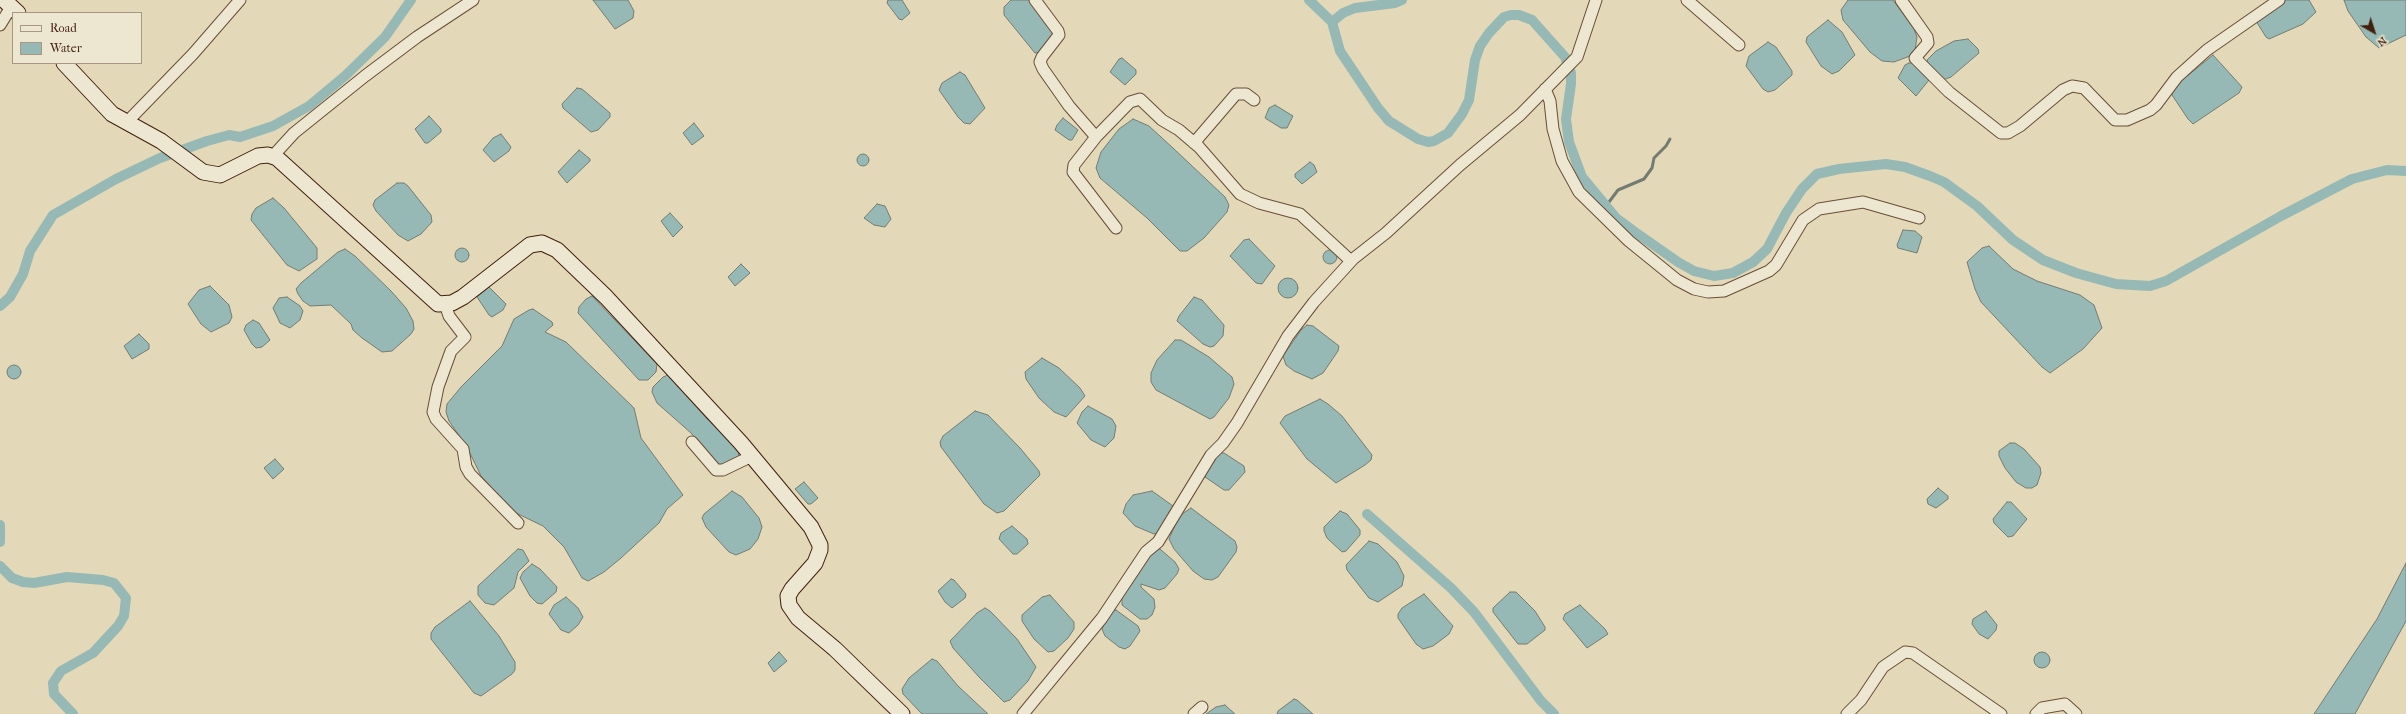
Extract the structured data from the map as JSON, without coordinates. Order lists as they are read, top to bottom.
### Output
{
  "legend": ["Road", "Water"],
  "north": "bottom right"
}
